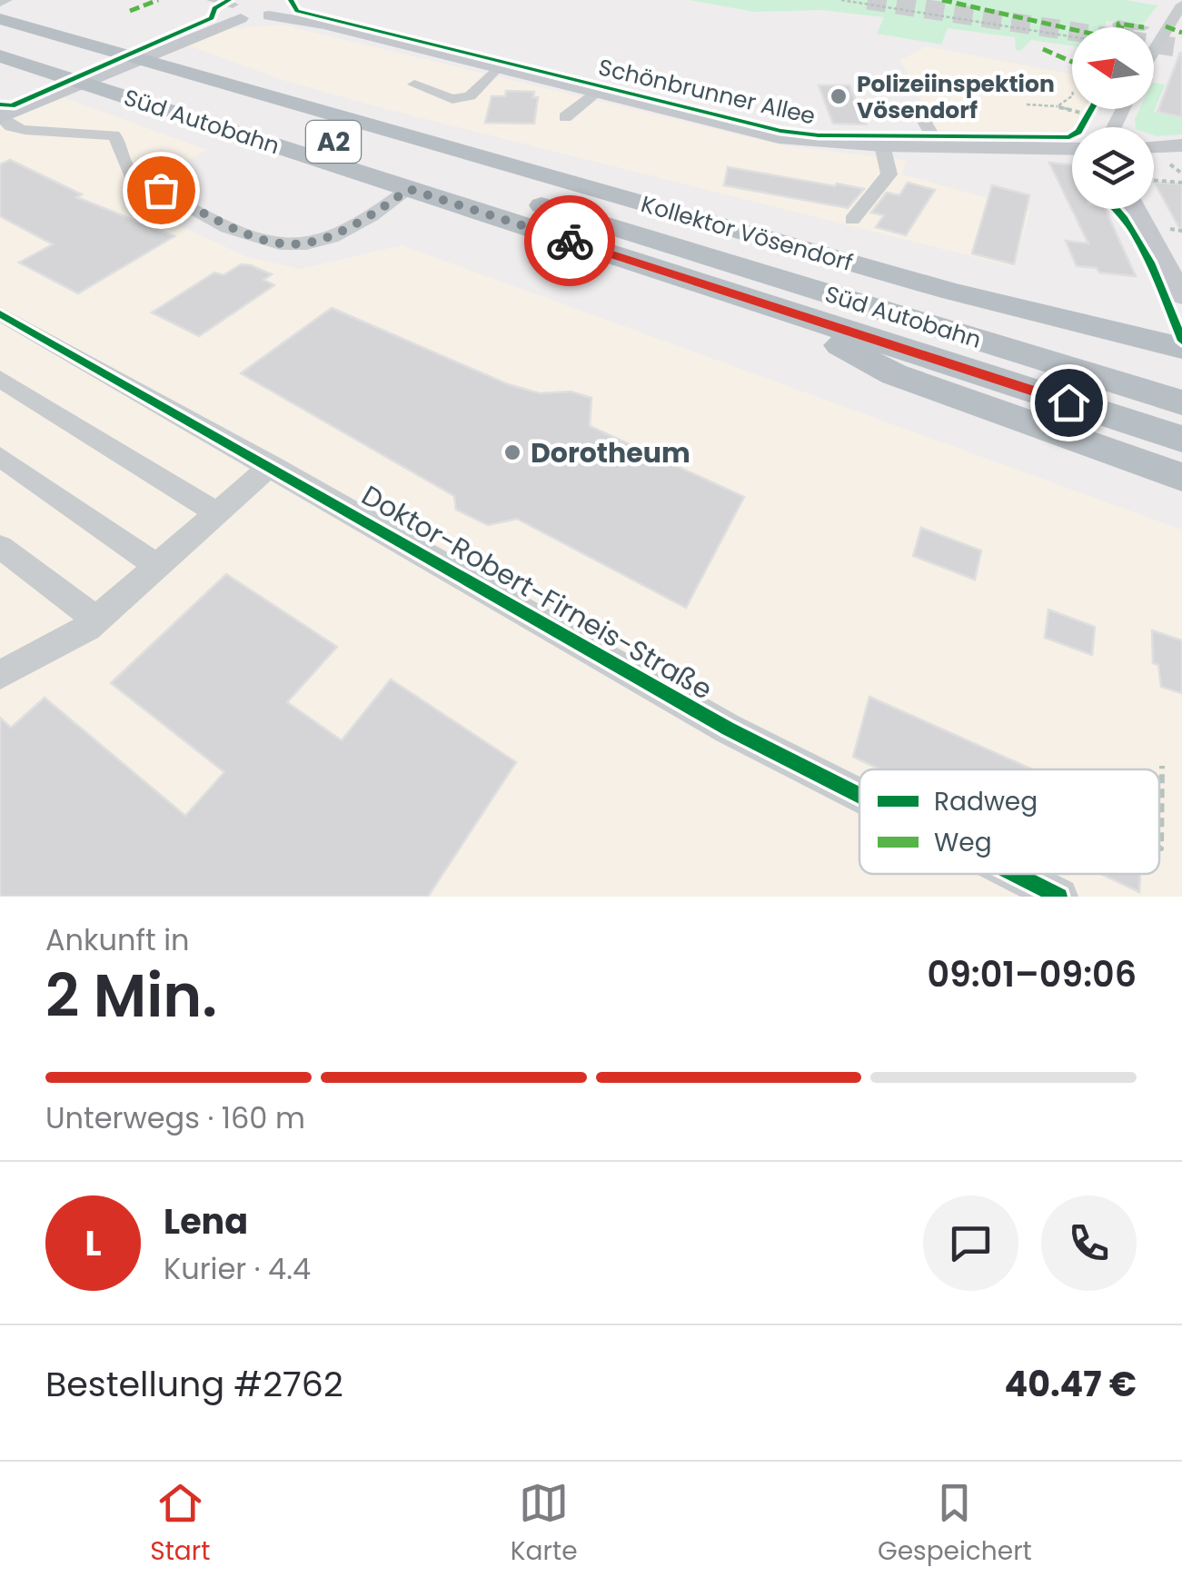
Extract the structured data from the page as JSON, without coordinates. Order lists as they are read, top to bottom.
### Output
{
  "streets": {
    "highway": ["Süd Autobahn", "A2", "Kollektor Vösendorf"],
    "main road": ["Schönbrunner Allee"],
    "street": ["Doktor-Robert-Firneis-Straße"]
  },
  "crossings": [
    ["Süd Autobahn", "Kollektor Vösendorf"]
  ],
  "places": ["Polizeiinspektion Vösendorf", "Dorotheum"],
  "legend": ["Radweg", "Weg"],
  "north": "left",
  "page": {
    "heading": ["2 Min.", "Ankunft in", "09:01–09:06"],
    "panel": [
      "Lena",
      "Kurier · 4.4",
      "Bestellung #2762",
      "40.47 €"
    ],
    "bar": "Unterwegs · 160 m",
    "round": "L",
    "tabs": ["Start", "Karte", "Gespeichert"]
  }
}
